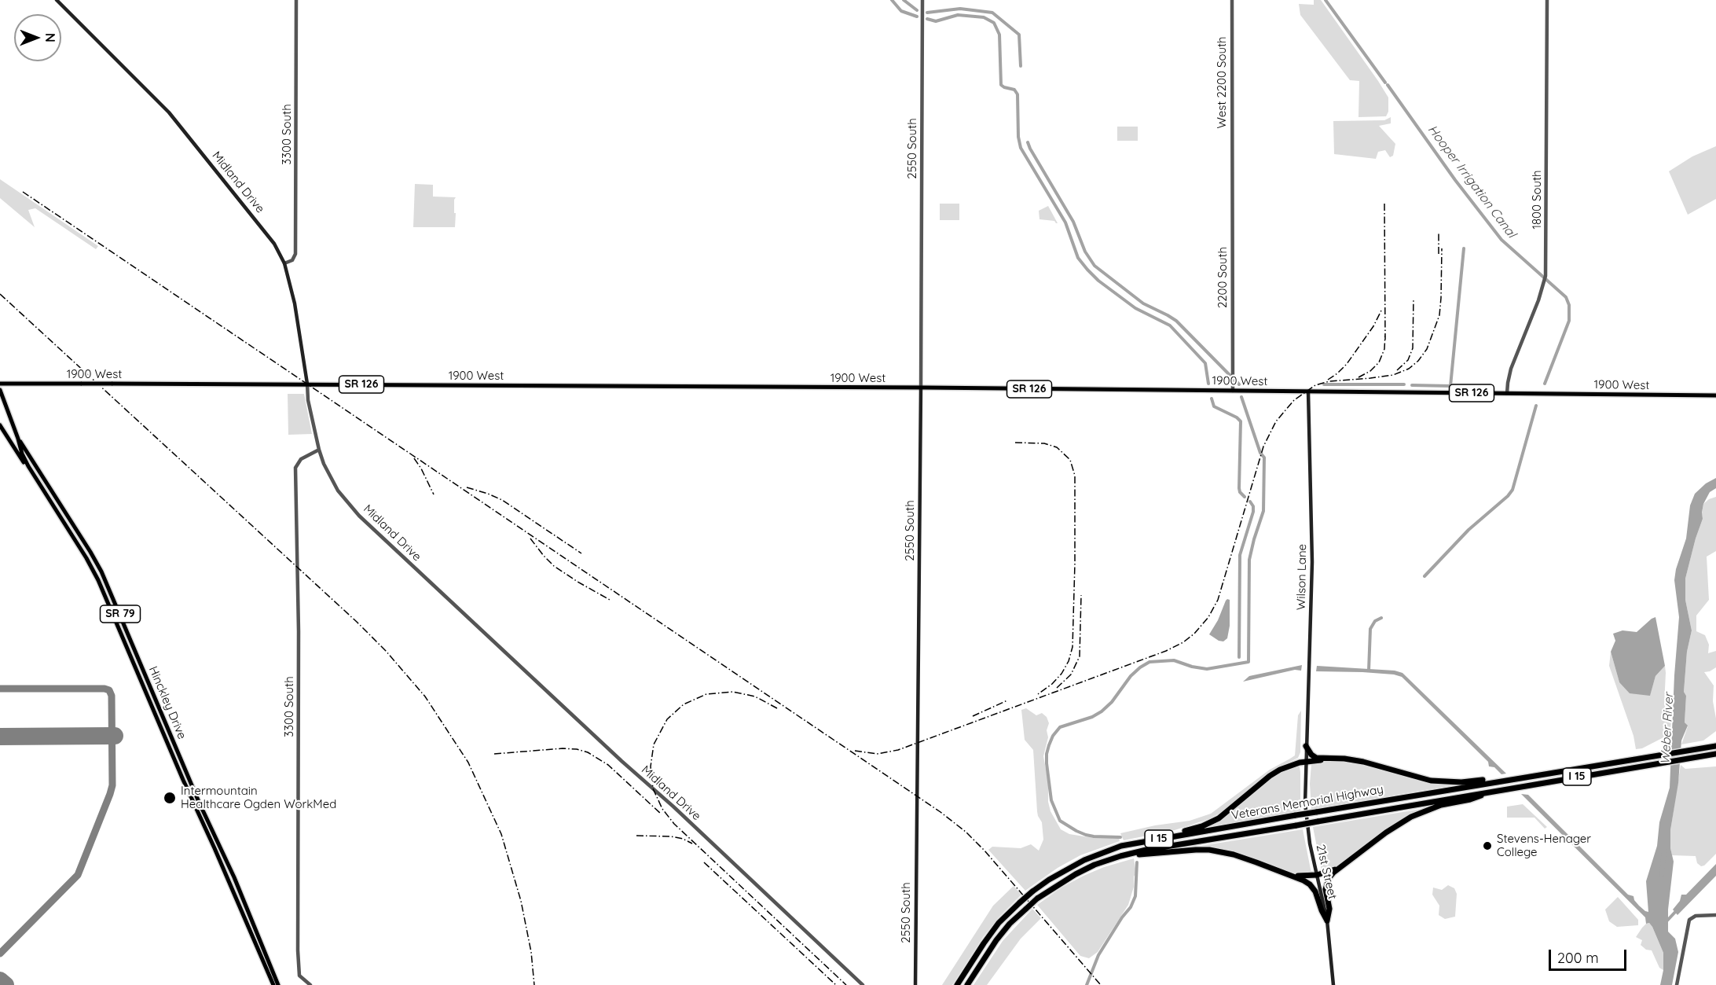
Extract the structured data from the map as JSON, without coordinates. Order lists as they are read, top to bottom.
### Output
{
  "streets": {
    "highway": ["I 15", "Veterans Memorial Highway"],
    "main road": [
      "2550 South",
      "Midland Drive",
      "1900 West",
      "SR 126",
      "Wilson Lane",
      "SR 79",
      "Hinckley Drive",
      "21st Street"
    ],
    "street": [
      "West 2200 South",
      "3300 South",
      "1800 South",
      "2200 South"
    ]
  },
  "crossings": [
    ["West 2200 South", "2200 South"],
    ["3300 South", "Midland Drive"],
    ["2550 South", "1900 West"],
    ["Midland Drive", "1900 West"],
    ["1800 South", "1900 West"],
    ["2200 South", "1900 West"],
    ["1900 West", "Wilson Lane"],
    ["Wilson Lane", "21st Street"]
  ],
  "water": ["Hooper Irrigation Canal", "Weber River"],
  "places": ["Intermountain Healthcare Ogden WorkMed", "Stevens-Henager College"],
  "scale_bar": "200 m",
  "north": "right"
}
